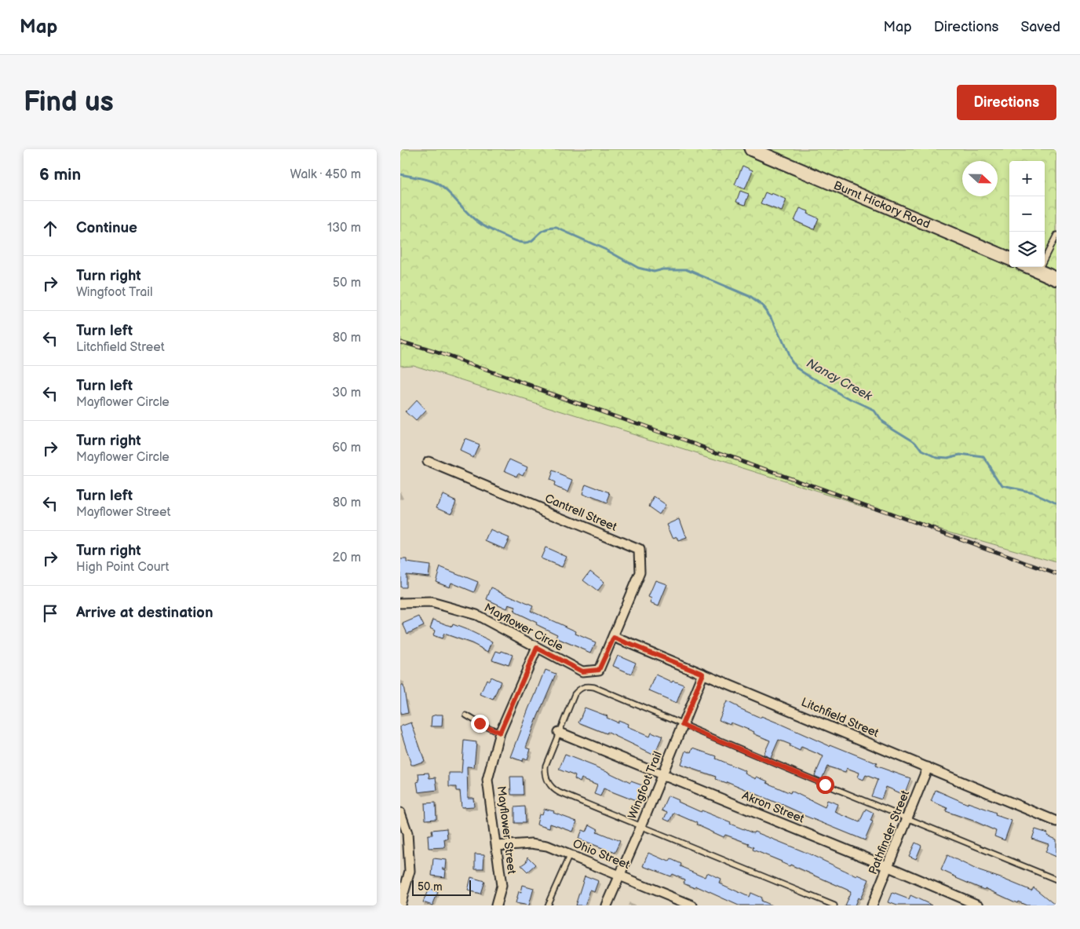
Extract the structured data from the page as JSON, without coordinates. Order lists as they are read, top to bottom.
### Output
{
  "streets": {
    "main road": ["Burnt Hickory Road"],
    "street": [
      "Cantrell Street",
      "Mayflower Circle",
      "Litchfield Street",
      "Wingfoot Trail",
      "Akron Street",
      "Mayflower Street",
      "Pathfinder Street",
      "Ohio Street"
    ]
  },
  "crossings": [
    ["Cantrell Street", "Mayflower Circle"],
    ["Cantrell Street", "Litchfield Street"],
    ["Mayflower Circle", "Litchfield Street"],
    ["Mayflower Circle", "Mayflower Street"],
    ["Litchfield Street", "Wingfoot Trail"],
    ["Litchfield Street", "Pathfinder Street"],
    ["Wingfoot Trail", "Akron Street"],
    ["Wingfoot Trail", "Ohio Street"],
    ["Akron Street", "Pathfinder Street"],
    ["Mayflower Street", "Ohio Street"]
  ],
  "water": ["Nancy Creek"],
  "scale_bar": "50 m",
  "north": "right",
  "page": {
    "header": "Map",
    "nav": ["Map", "Directions", "Saved"],
    "buttons": "Directions",
    "title": "Find us",
    "heading": ["6 min", "Walk · 450 m"],
    "map_buttons": ["+", "−"],
    "list": [
      ["Continue", "130 m"],
      ["Turn right", "Wingfoot Trail", "50 m"],
      ["Turn left", "Litchfield Street", "80 m"],
      ["Turn left", "Mayflower Circle", "30 m"],
      ["Turn right", "Mayflower Circle", "60 m"],
      ["Turn left", "Mayflower Street", "80 m"],
      ["Turn right", "High Point Court", "20 m"],
      "Arrive at destination"
    ],
    "scale": "50 m"
  }
}
